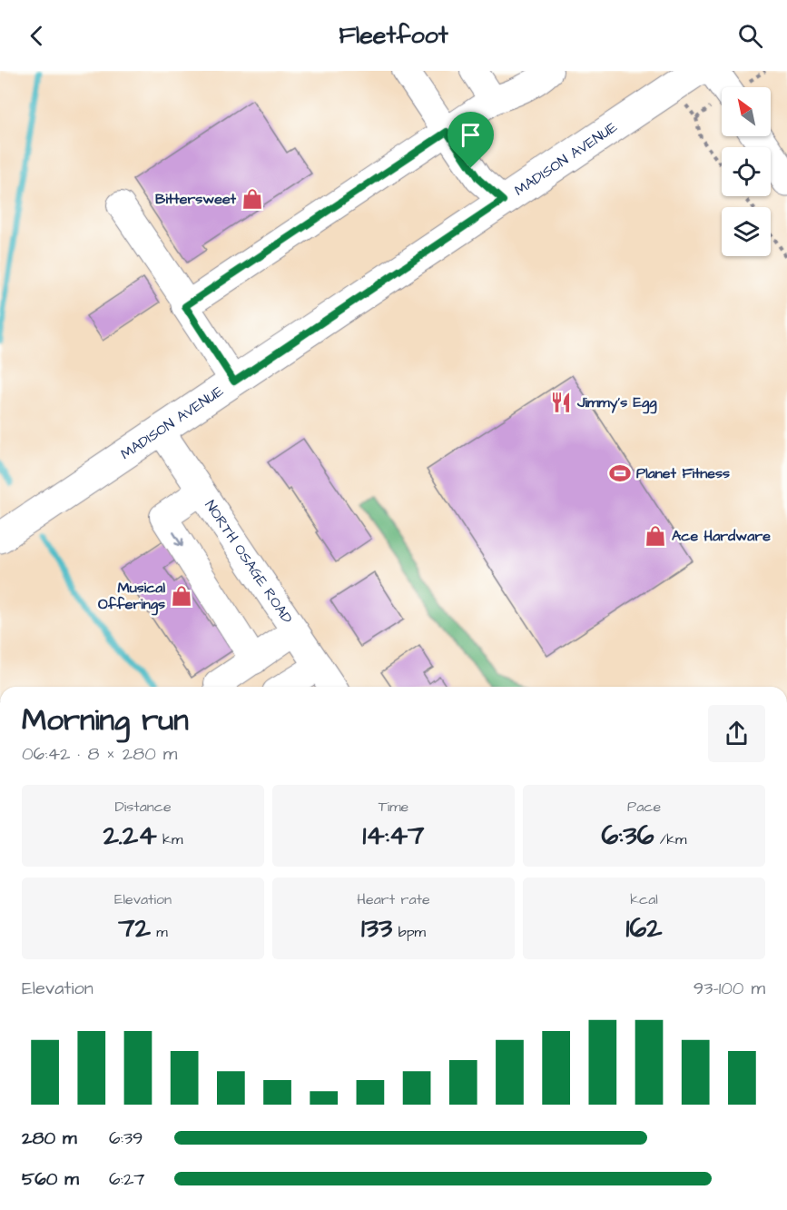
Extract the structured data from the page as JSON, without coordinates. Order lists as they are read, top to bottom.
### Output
{
  "streets": {
    "main road": ["MADISON AVENUE"],
    "street": ["NORTH OSAGE ROAD"]
  },
  "crossings": [
    ["MADISON AVENUE", "NORTH OSAGE ROAD"]
  ],
  "places": {
    "shop": ["Bittersweet", "Ace Hardware", "Musical Offerings"],
    "restaurant": ["Jimmy's Egg"],
    "sports": ["Planet Fitness"]
  },
  "north": "top left",
  "page": {
    "header": "Fleetfoot",
    "heading": ["Morning run", "06:42 · 8 × 280 m"],
    "stats": [
      ["Distance", "2.24 km"],
      ["Time", "14:47"],
      ["Pace", "6:36 /km"],
      ["Elevation", "72 m"],
      ["Heart rate", "133 bpm"],
      ["kcal", "162"]
    ],
    "chart": ["Elevation", "93–100 m"],
    "list": [
      {
        "name": "280 m",
        "note": "6:39"
      },
      {
        "name": "560 m",
        "note": "6:27"
      }
    ]
  }
}
